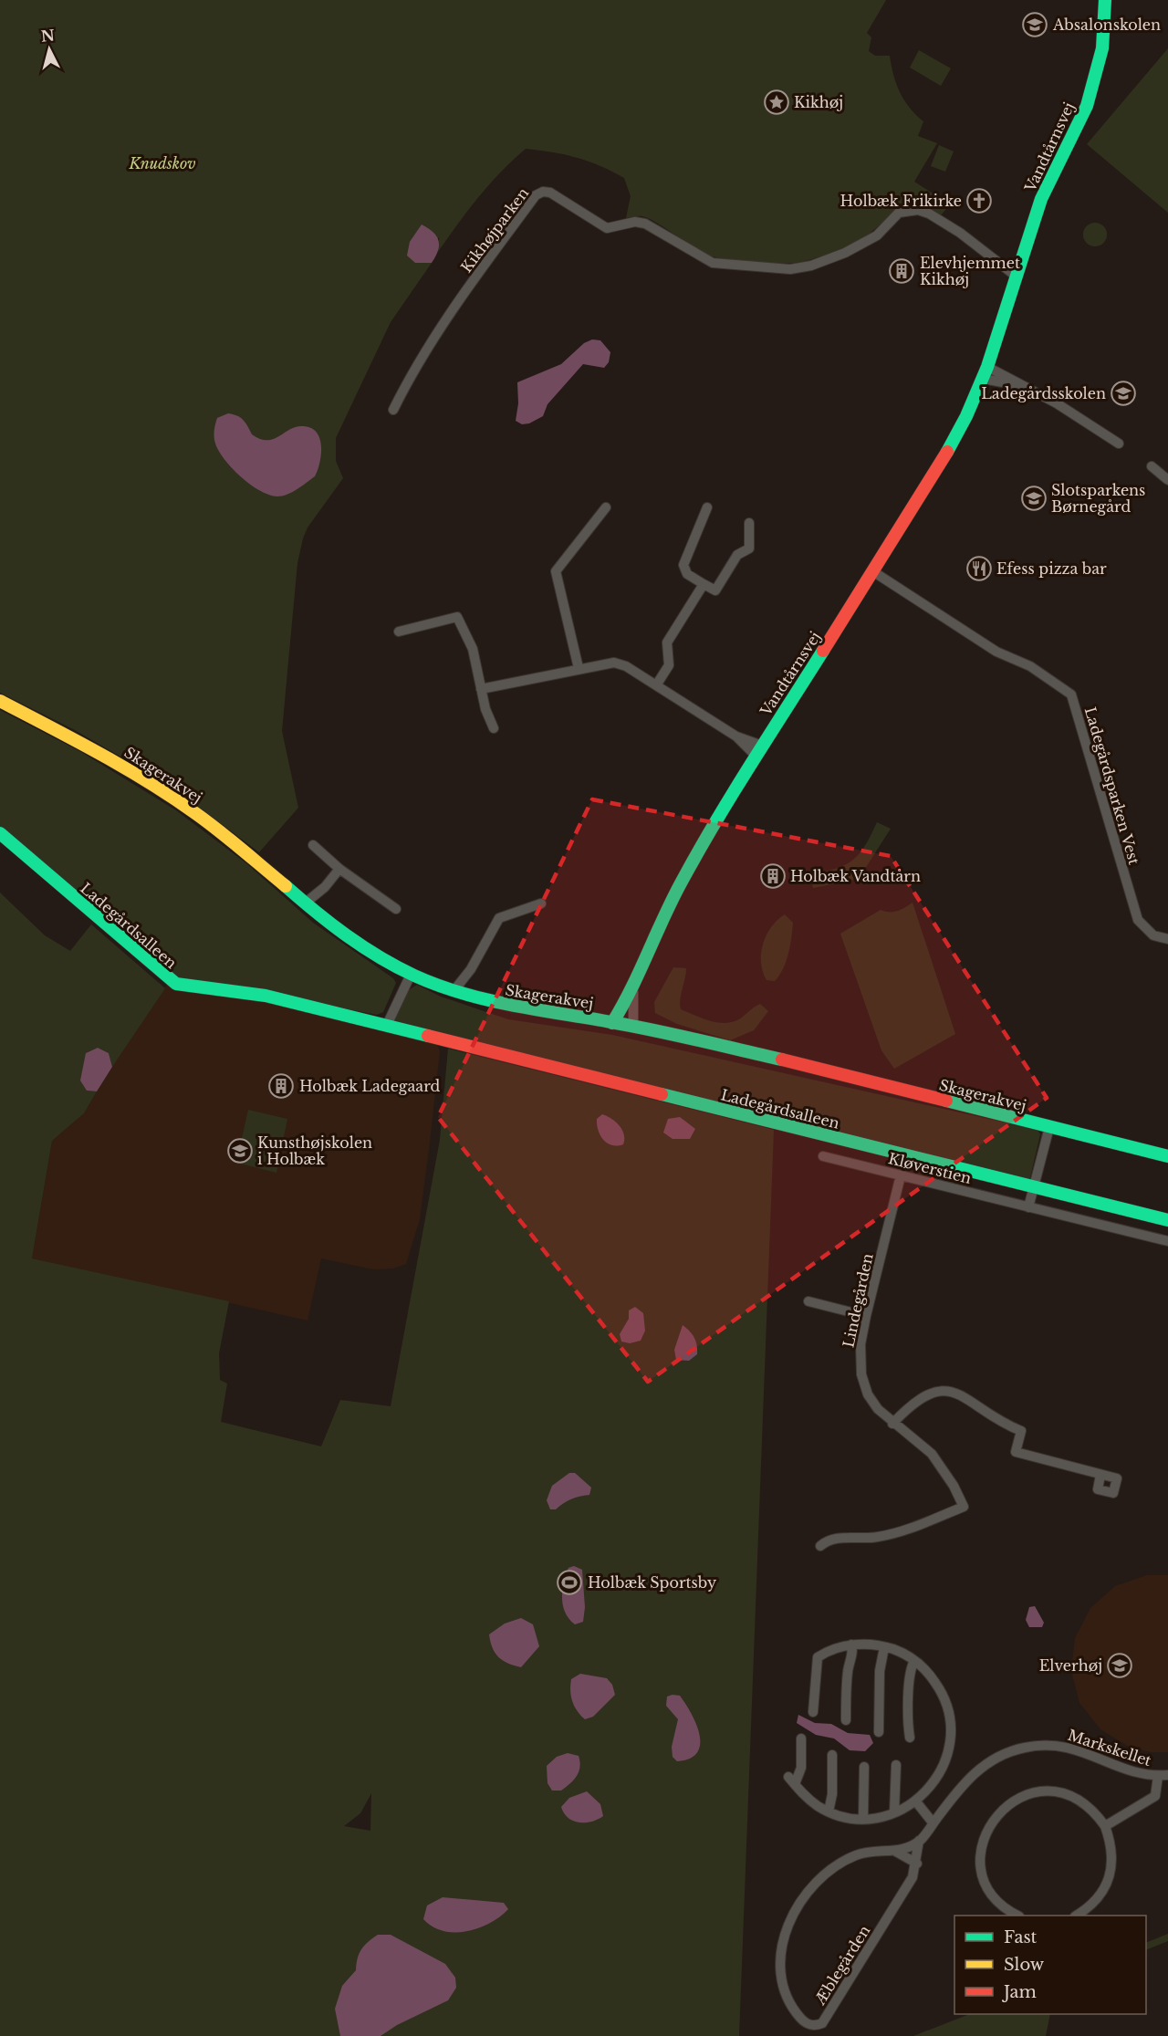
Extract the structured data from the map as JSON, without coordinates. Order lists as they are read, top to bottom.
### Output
{
  "streets": {
    "street": [
      "Vandtårnsvej",
      "Kikhøjparken",
      "Skagerakvej",
      "Ladegårdsparken Vest",
      "Ladegårdsalleen",
      "Kløverstien",
      "Lindegården",
      "Markskellet",
      "Æblegården"
    ]
  },
  "crossings": [
    ["Vandtårnsvej", "Kikhøjparken"],
    ["Vandtårnsvej", "Skagerakvej"],
    ["Vandtårnsvej", "Ladegårdsparken Vest"],
    ["Kløverstien", "Lindegården"],
    ["Markskellet", "Æblegården"]
  ],
  "parks": ["Knudskov"],
  "places": {
    "school or university": [
      "Absalonskolen",
      "Ladegårdsskolen",
      "Slotsparkens Børnegård",
      "Kunsthøjskolen i Holbæk",
      "Elverhøj"
    ],
    "place": ["Kikhøj"],
    "church": ["Holbæk Frikirke"],
    "building": ["Elevhjemmet Kikhøj", "Holbæk Vandtårn", "Holbæk Ladegaard"],
    "restaurant": ["Efess pizza bar"],
    "sports": ["Holbæk Sportsby"]
  },
  "legend": ["Fast", "Slow", "Jam"],
  "north": "top"
}
